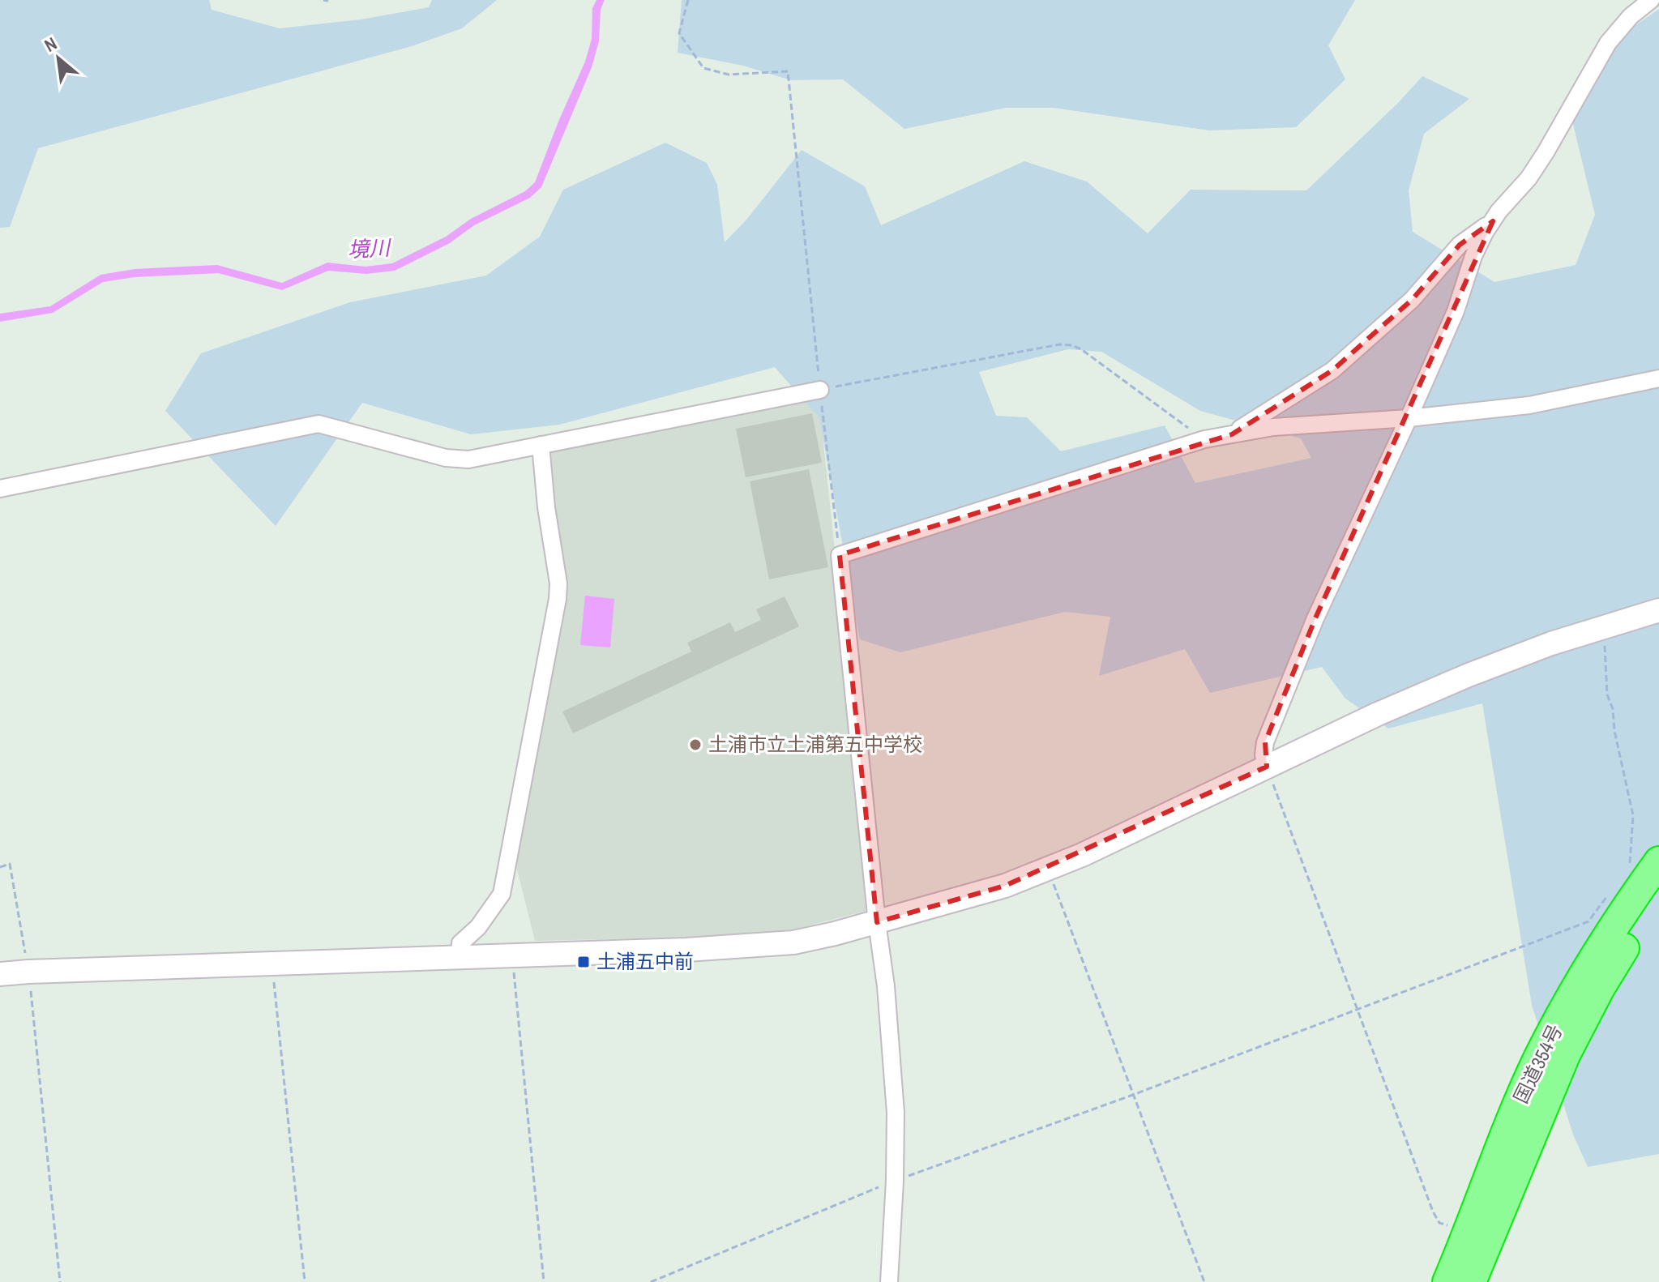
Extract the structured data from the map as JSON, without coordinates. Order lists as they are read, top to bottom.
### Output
{
  "streets": {
    "highway": ["国道354号"]
  },
  "water": ["境川"],
  "places": {
    "other": ["土浦市立土浦第五中学校"],
    "transit": ["土浦五中前"]
  },
  "north": "top left"
}
